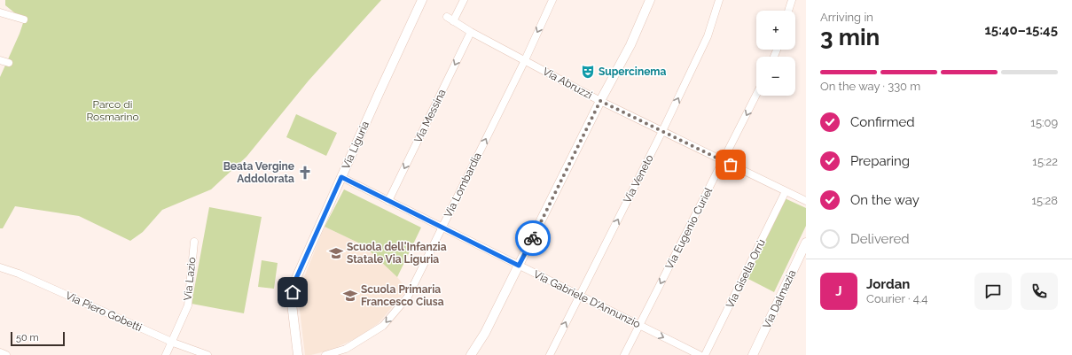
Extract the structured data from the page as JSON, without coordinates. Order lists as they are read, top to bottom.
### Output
{
  "streets": {
    "street": [
      "Via Abruzzi",
      "Via Messina",
      "Via Liguria",
      "Via Veneto",
      "Via Lombardia",
      "Via Eugenio Curiel",
      "Via Gisella Orrù",
      "Via Lazio",
      "Via Gabriele D'Annunzio",
      "Via Dalmazia",
      "Via Piero Gobetti"
    ]
  },
  "crossings": [
    ["Via Abruzzi", "Via Messina"],
    ["Via Abruzzi", "Via Veneto"],
    ["Via Abruzzi", "Via Lombardia"],
    ["Via Abruzzi", "Via Eugenio Curiel"],
    ["Via Abruzzi", "Via Gisella Orrù"],
    ["Via Messina", "Via Gabriele D'Annunzio"],
    ["Via Liguria", "Via Gabriele D'Annunzio"],
    ["Via Veneto", "Via Gabriele D'Annunzio"],
    ["Via Lombardia", "Via Gabriele D'Annunzio"],
    ["Via Eugenio Curiel", "Via Gabriele D'Annunzio"],
    ["Via Lazio", "Via Piero Gobetti"]
  ],
  "one_way": ["Via Messina", "Via Veneto", "Via Eugenio Curiel"],
  "parks": ["Parco di Rosmarino"],
  "places": {
    "theatre": ["Supercinema"],
    "church": ["Beata Vergine Addolorata"],
    "school or university": ["Scuola dell'Infanzia Statale Via Liguria", "Scuola Primaria Francesco Ciusa"]
  },
  "scale_bar": "50 m",
  "page": {
    "heading": ["3 min", "Arriving in", "15:40–15:45"],
    "panel": ["Jordan", "Courier · 4.4"],
    "map_buttons": ["+", "−"],
    "bar": "On the way · 330 m",
    "list": [
      ["Confirmed", "15:09"],
      ["Preparing", "15:22"],
      ["On the way", "15:28"],
      "Delivered"
    ],
    "round": "J",
    "scale": "50 m"
  }
}
